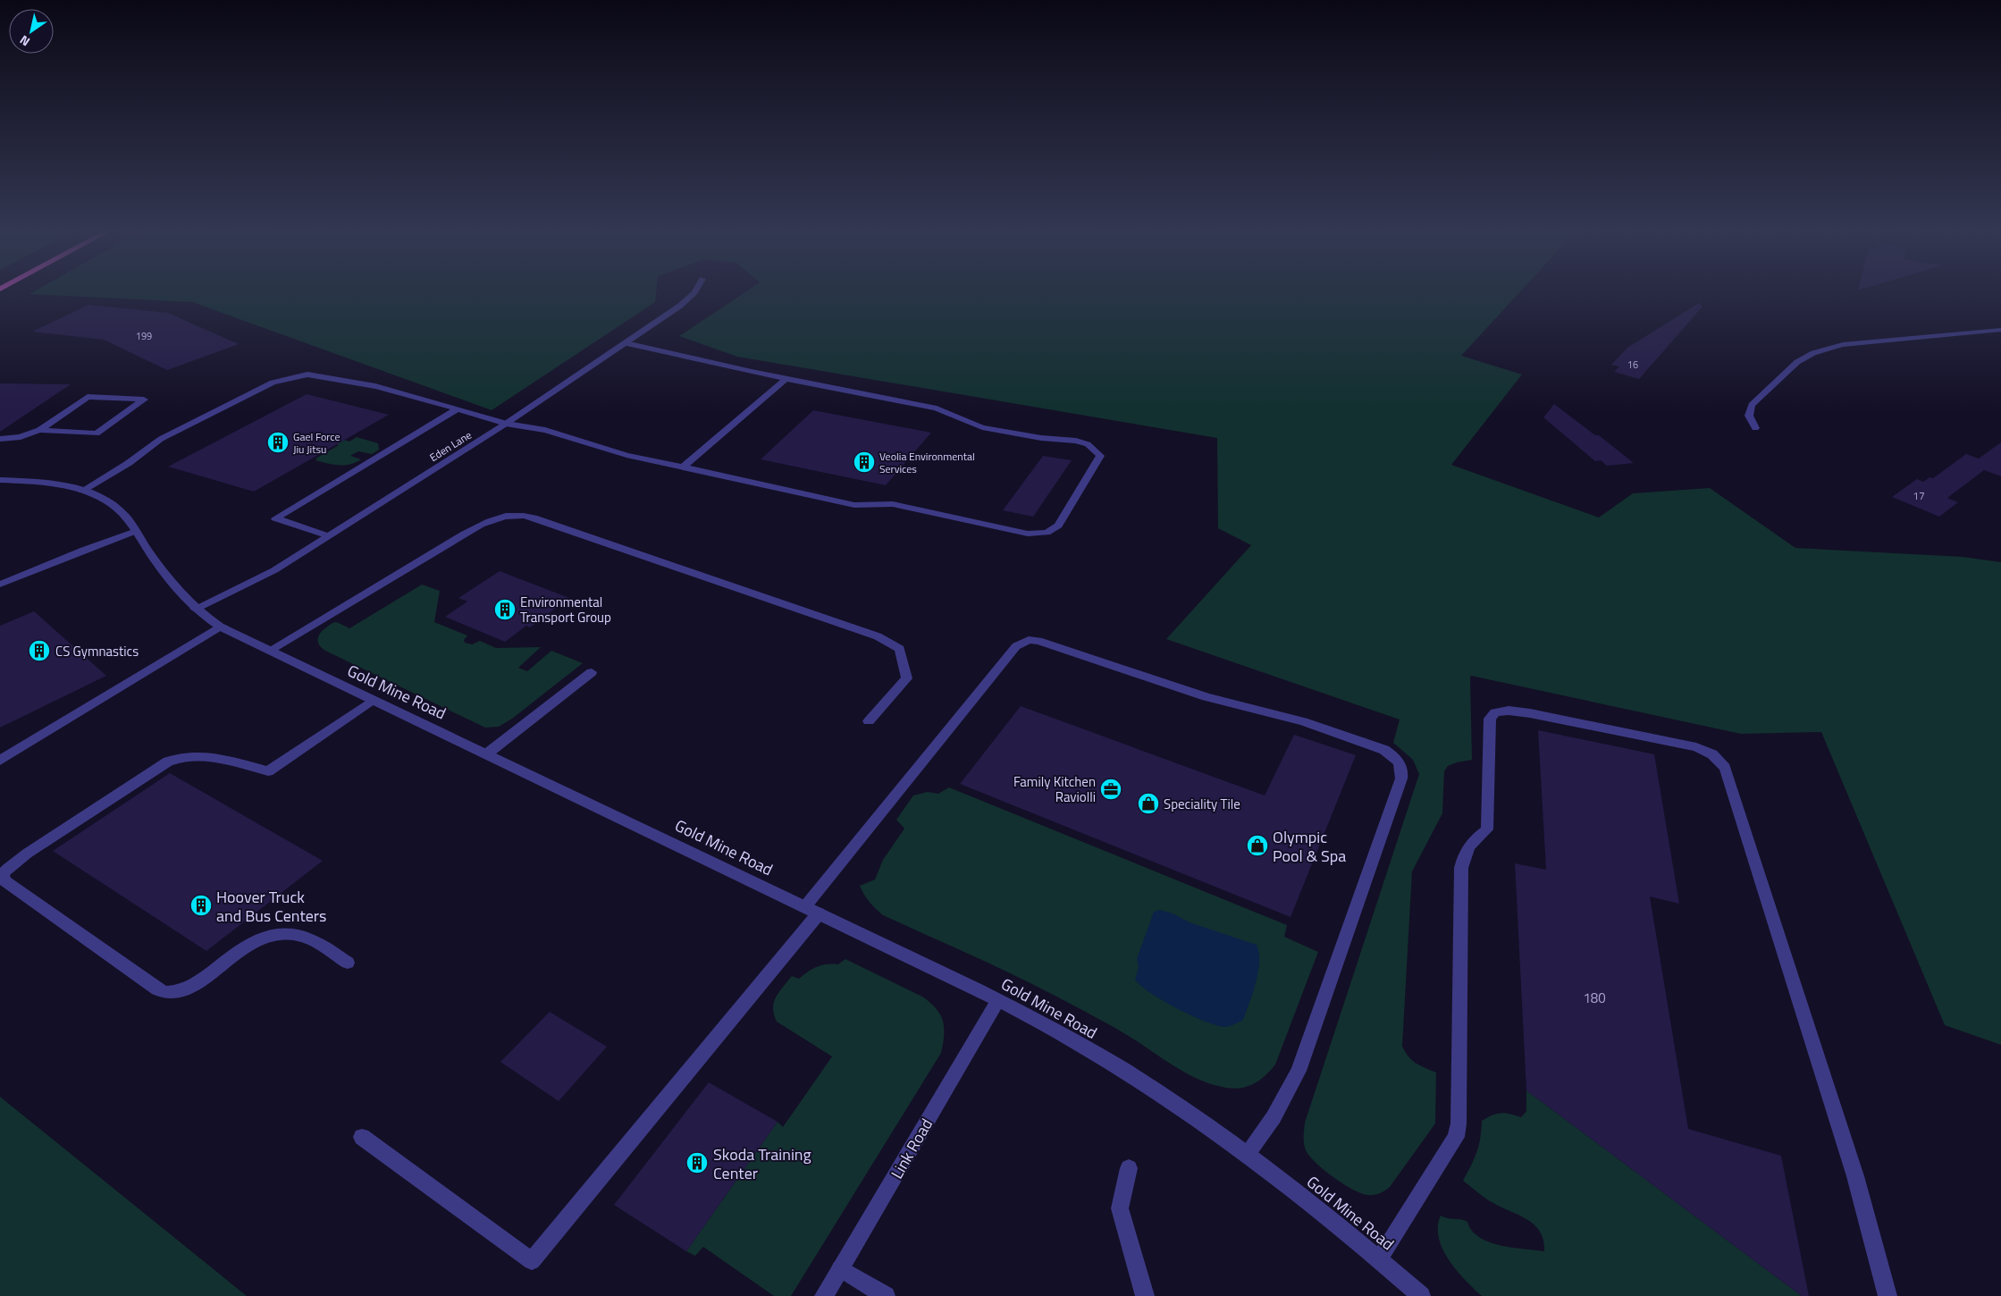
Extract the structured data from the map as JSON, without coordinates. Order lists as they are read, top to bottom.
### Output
{
  "streets": {
    "street": ["Eden Lane", "Gold Mine Road", "Link Road"]
  },
  "crossings": [
    ["Eden Lane", "Gold Mine Road"],
    ["Gold Mine Road", "Link Road"]
  ],
  "places": {
    "building": [
      "Gael Force Jiu Jitsu",
      "Veolia Environmental Services",
      "Environmental Transport Group",
      "CS Gymnastics",
      "Hoover Truck and Bus Centers",
      "Skoda Training Center"
    ],
    "office": ["Family Kitchen Raviolli"],
    "shop": ["Speciality Tile", "Olympic Pool & Spa"]
  },
  "house_numbers": [
    "199",
    "16",
    "17",
    "180"
  ],
  "north": "bottom left"
}
